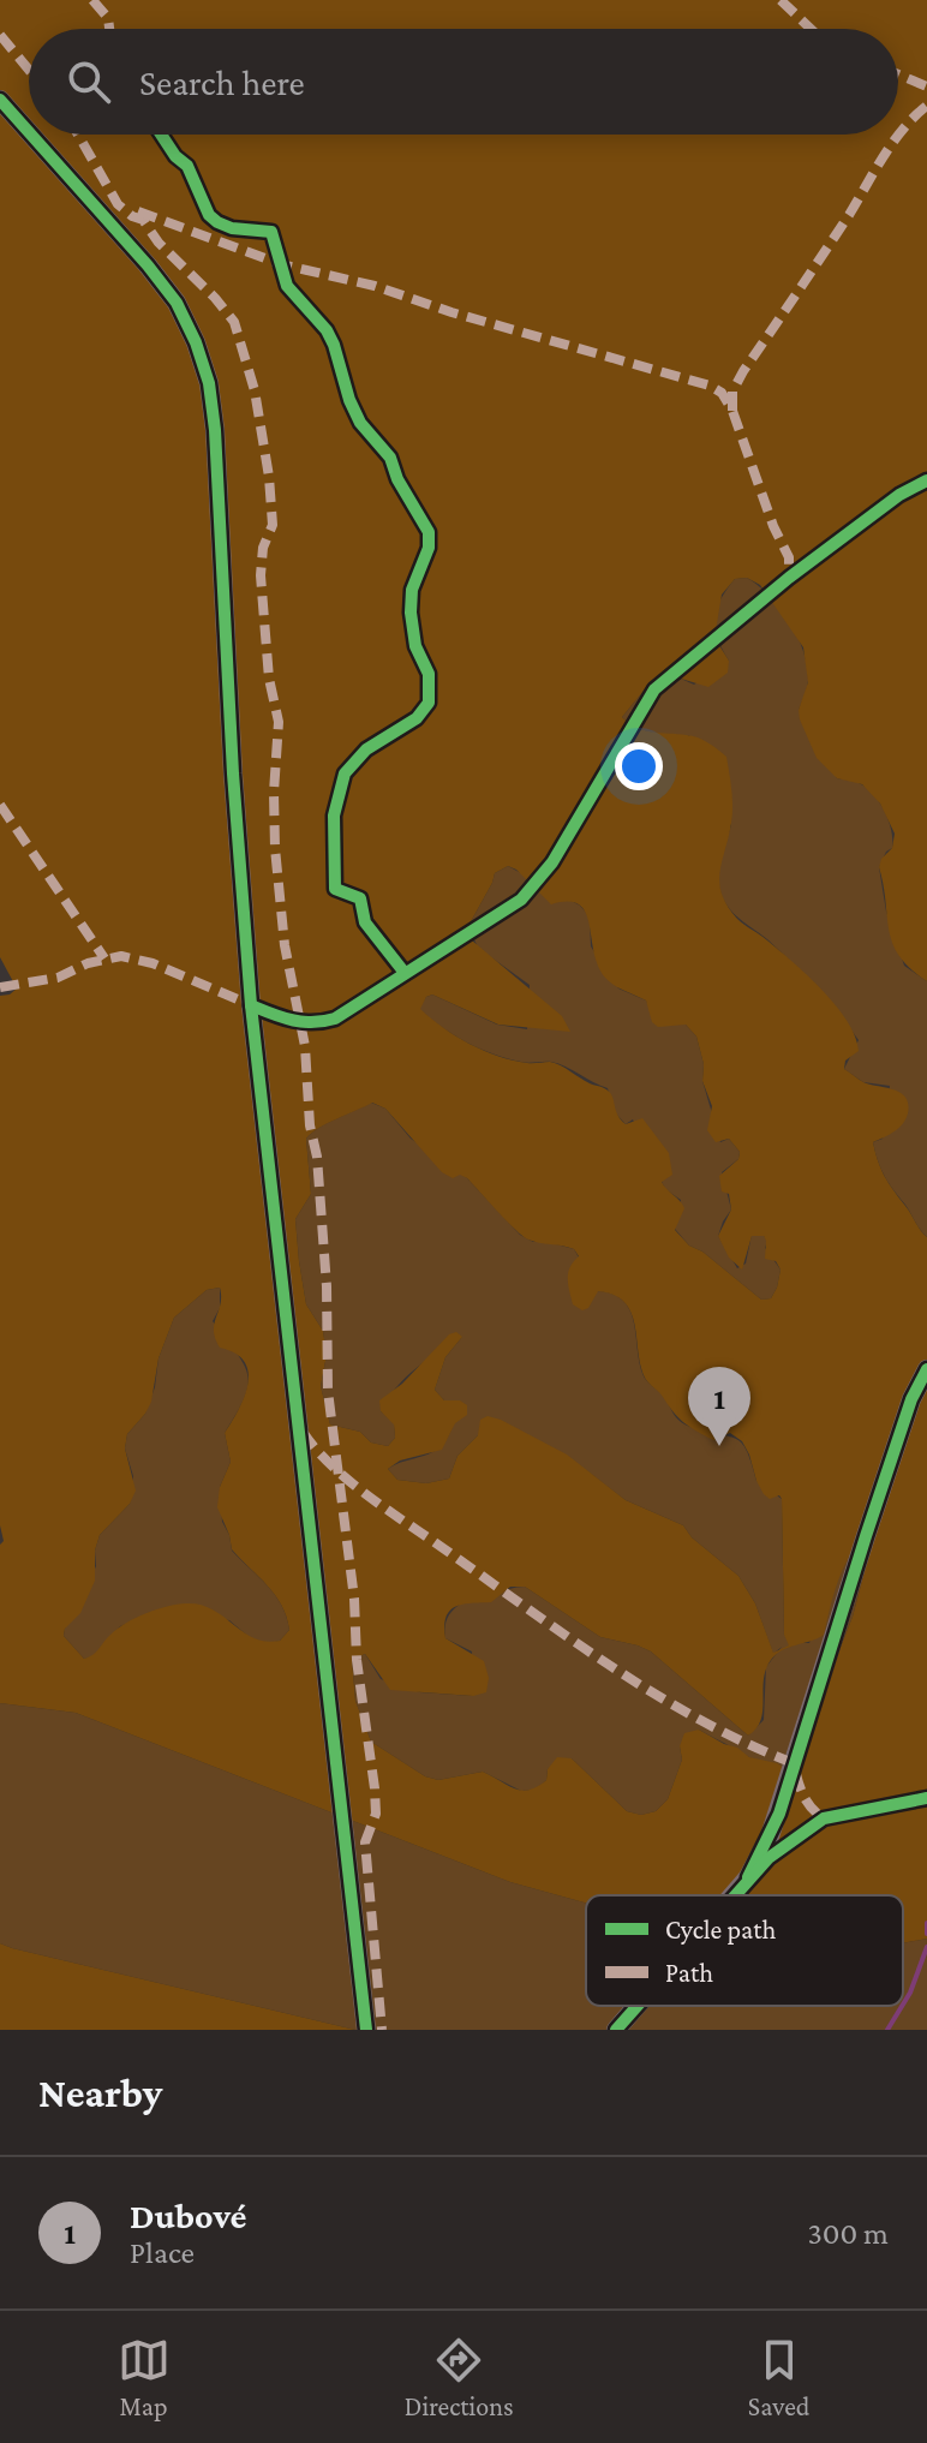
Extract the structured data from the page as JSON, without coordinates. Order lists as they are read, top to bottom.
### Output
{
  "legend": ["Cycle path", "Path"],
  "page": {
    "search": "Search here",
    "pins": "1",
    "heading": "Nearby",
    "list": [
      {
        "mark": "1",
        "name": "Dubové",
        "note": "Place",
        "value": "300 m"
      }
    ],
    "nav": ["Map", "Directions", "Saved"]
  }
}
